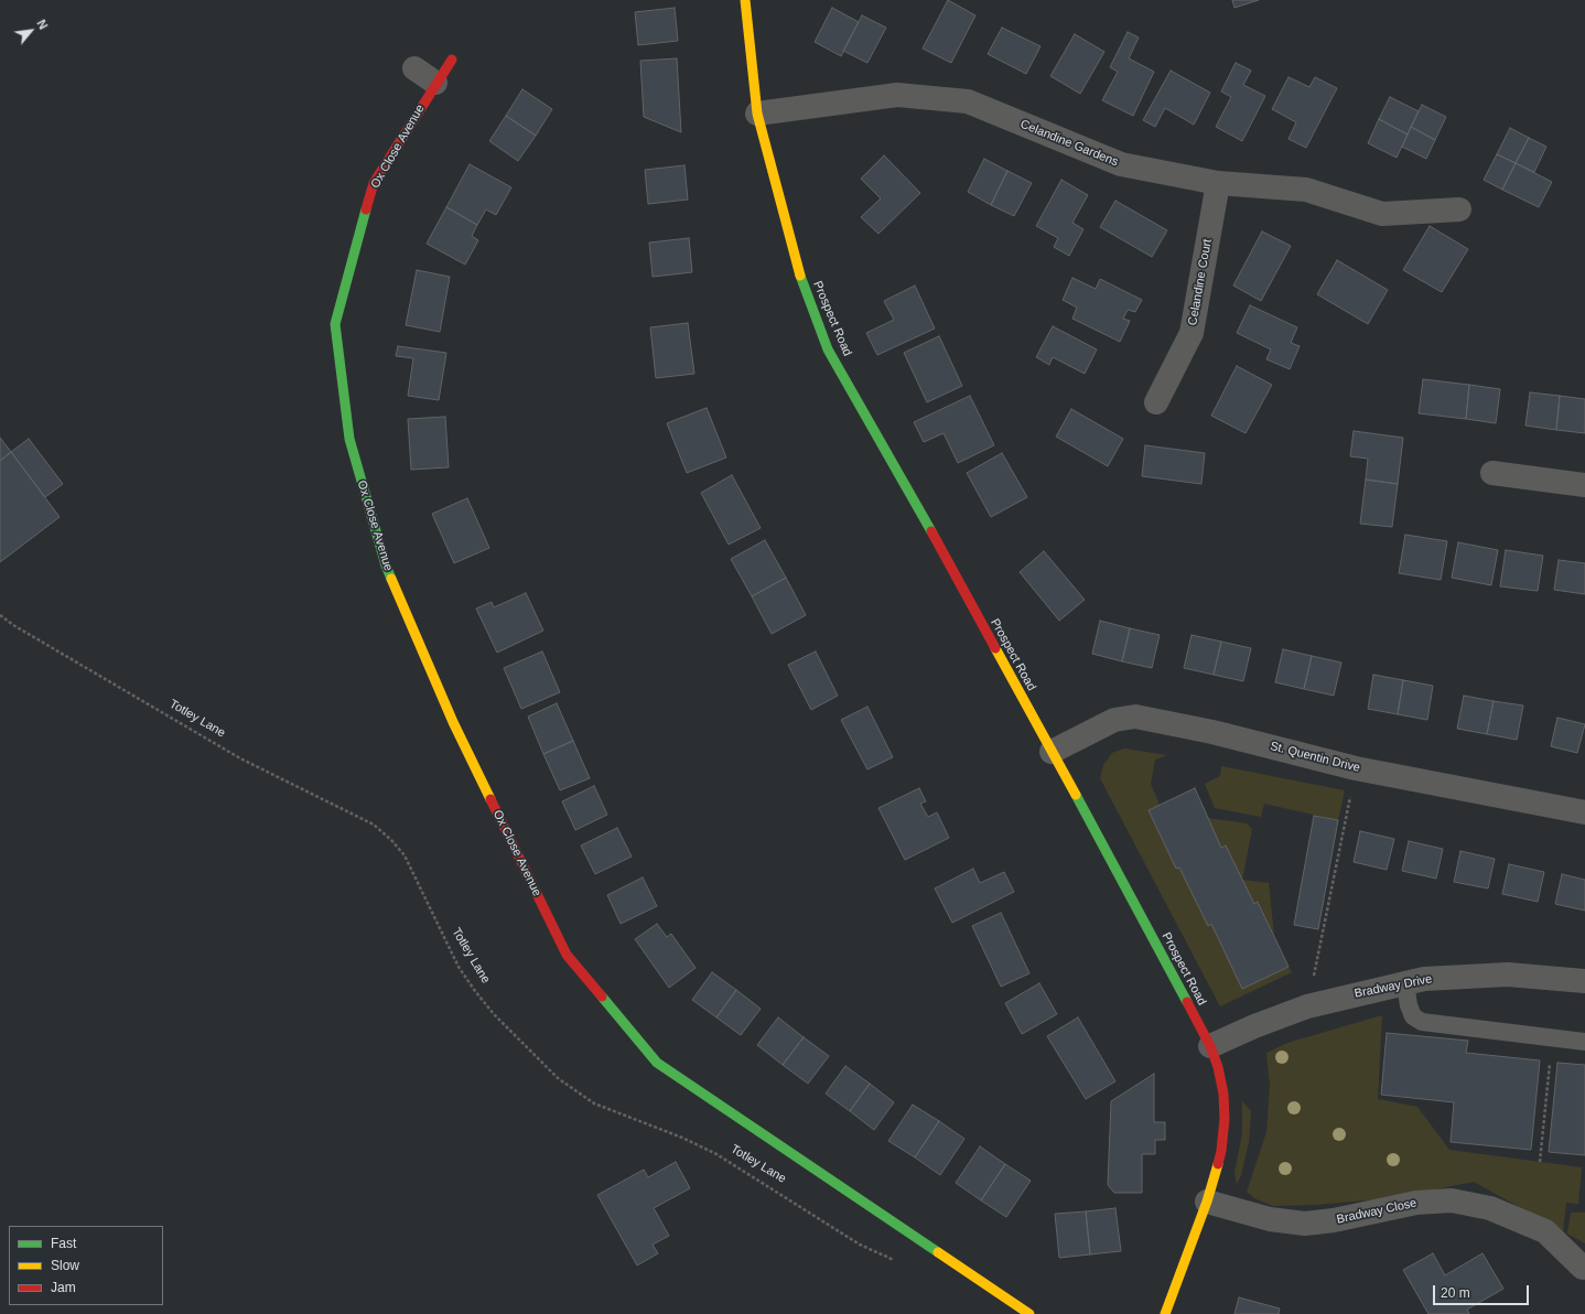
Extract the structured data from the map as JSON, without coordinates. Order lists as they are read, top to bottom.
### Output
{
  "streets": {
    "street": [
      "Celandine Gardens",
      "Ox Close Avenue",
      "Celandine Court",
      "Prospect Road",
      "Totley Lane",
      "St. Quentin Drive",
      "Bradway Drive",
      "Bradway Close"
    ]
  },
  "crossings": [
    ["Celandine Gardens", "Celandine Court"],
    ["Celandine Gardens", "Prospect Road"],
    ["Ox Close Avenue", "Totley Lane"],
    ["Prospect Road", "St. Quentin Drive"],
    ["Prospect Road", "Bradway Drive"],
    ["Prospect Road", "Bradway Close"]
  ],
  "legend": ["Fast", "Slow", "Jam"],
  "scale_bar": "20 m",
  "north": "top right"
}
